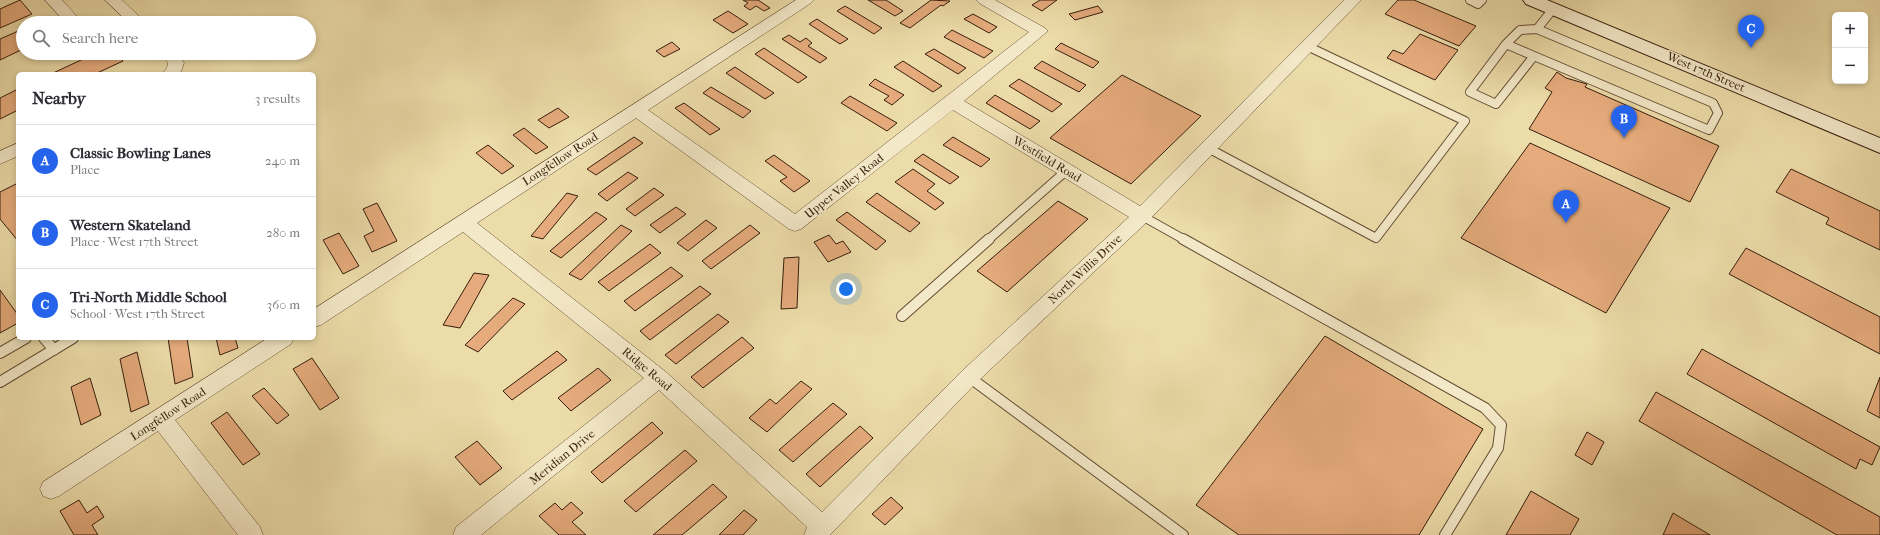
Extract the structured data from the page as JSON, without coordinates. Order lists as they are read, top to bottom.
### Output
{
  "streets": {
    "main road": ["West 17th Street"],
    "street": [
      "Longfellow Road",
      "Westfield Road",
      "Upper Valley Road",
      "North Willis Drive",
      "Ridge Road",
      "Meridian Drive"
    ]
  },
  "crossings": [
    ["Longfellow Road", "Upper Valley Road"],
    ["Longfellow Road", "Ridge Road"],
    ["Westfield Road", "Upper Valley Road"],
    ["Westfield Road", "North Willis Drive"],
    ["North Willis Drive", "Ridge Road"],
    ["Ridge Road", "Meridian Drive"]
  ],
  "page": {
    "map_buttons": ["+", "−"],
    "pins": ["C", "B", "A"],
    "search": "Search here",
    "heading": ["Nearby", "3 results"],
    "list": [
      {
        "mark": "A",
        "name": "Classic Bowling Lanes",
        "note": "Place",
        "value": "240 m"
      },
      {
        "mark": "B",
        "name": "Western Skateland",
        "note": "Place · West 17th Street",
        "value": "280 m"
      },
      {
        "mark": "C",
        "name": "Tri-North Middle School",
        "note": "School · West 17th Street",
        "value": "360 m"
      }
    ]
  }
}
